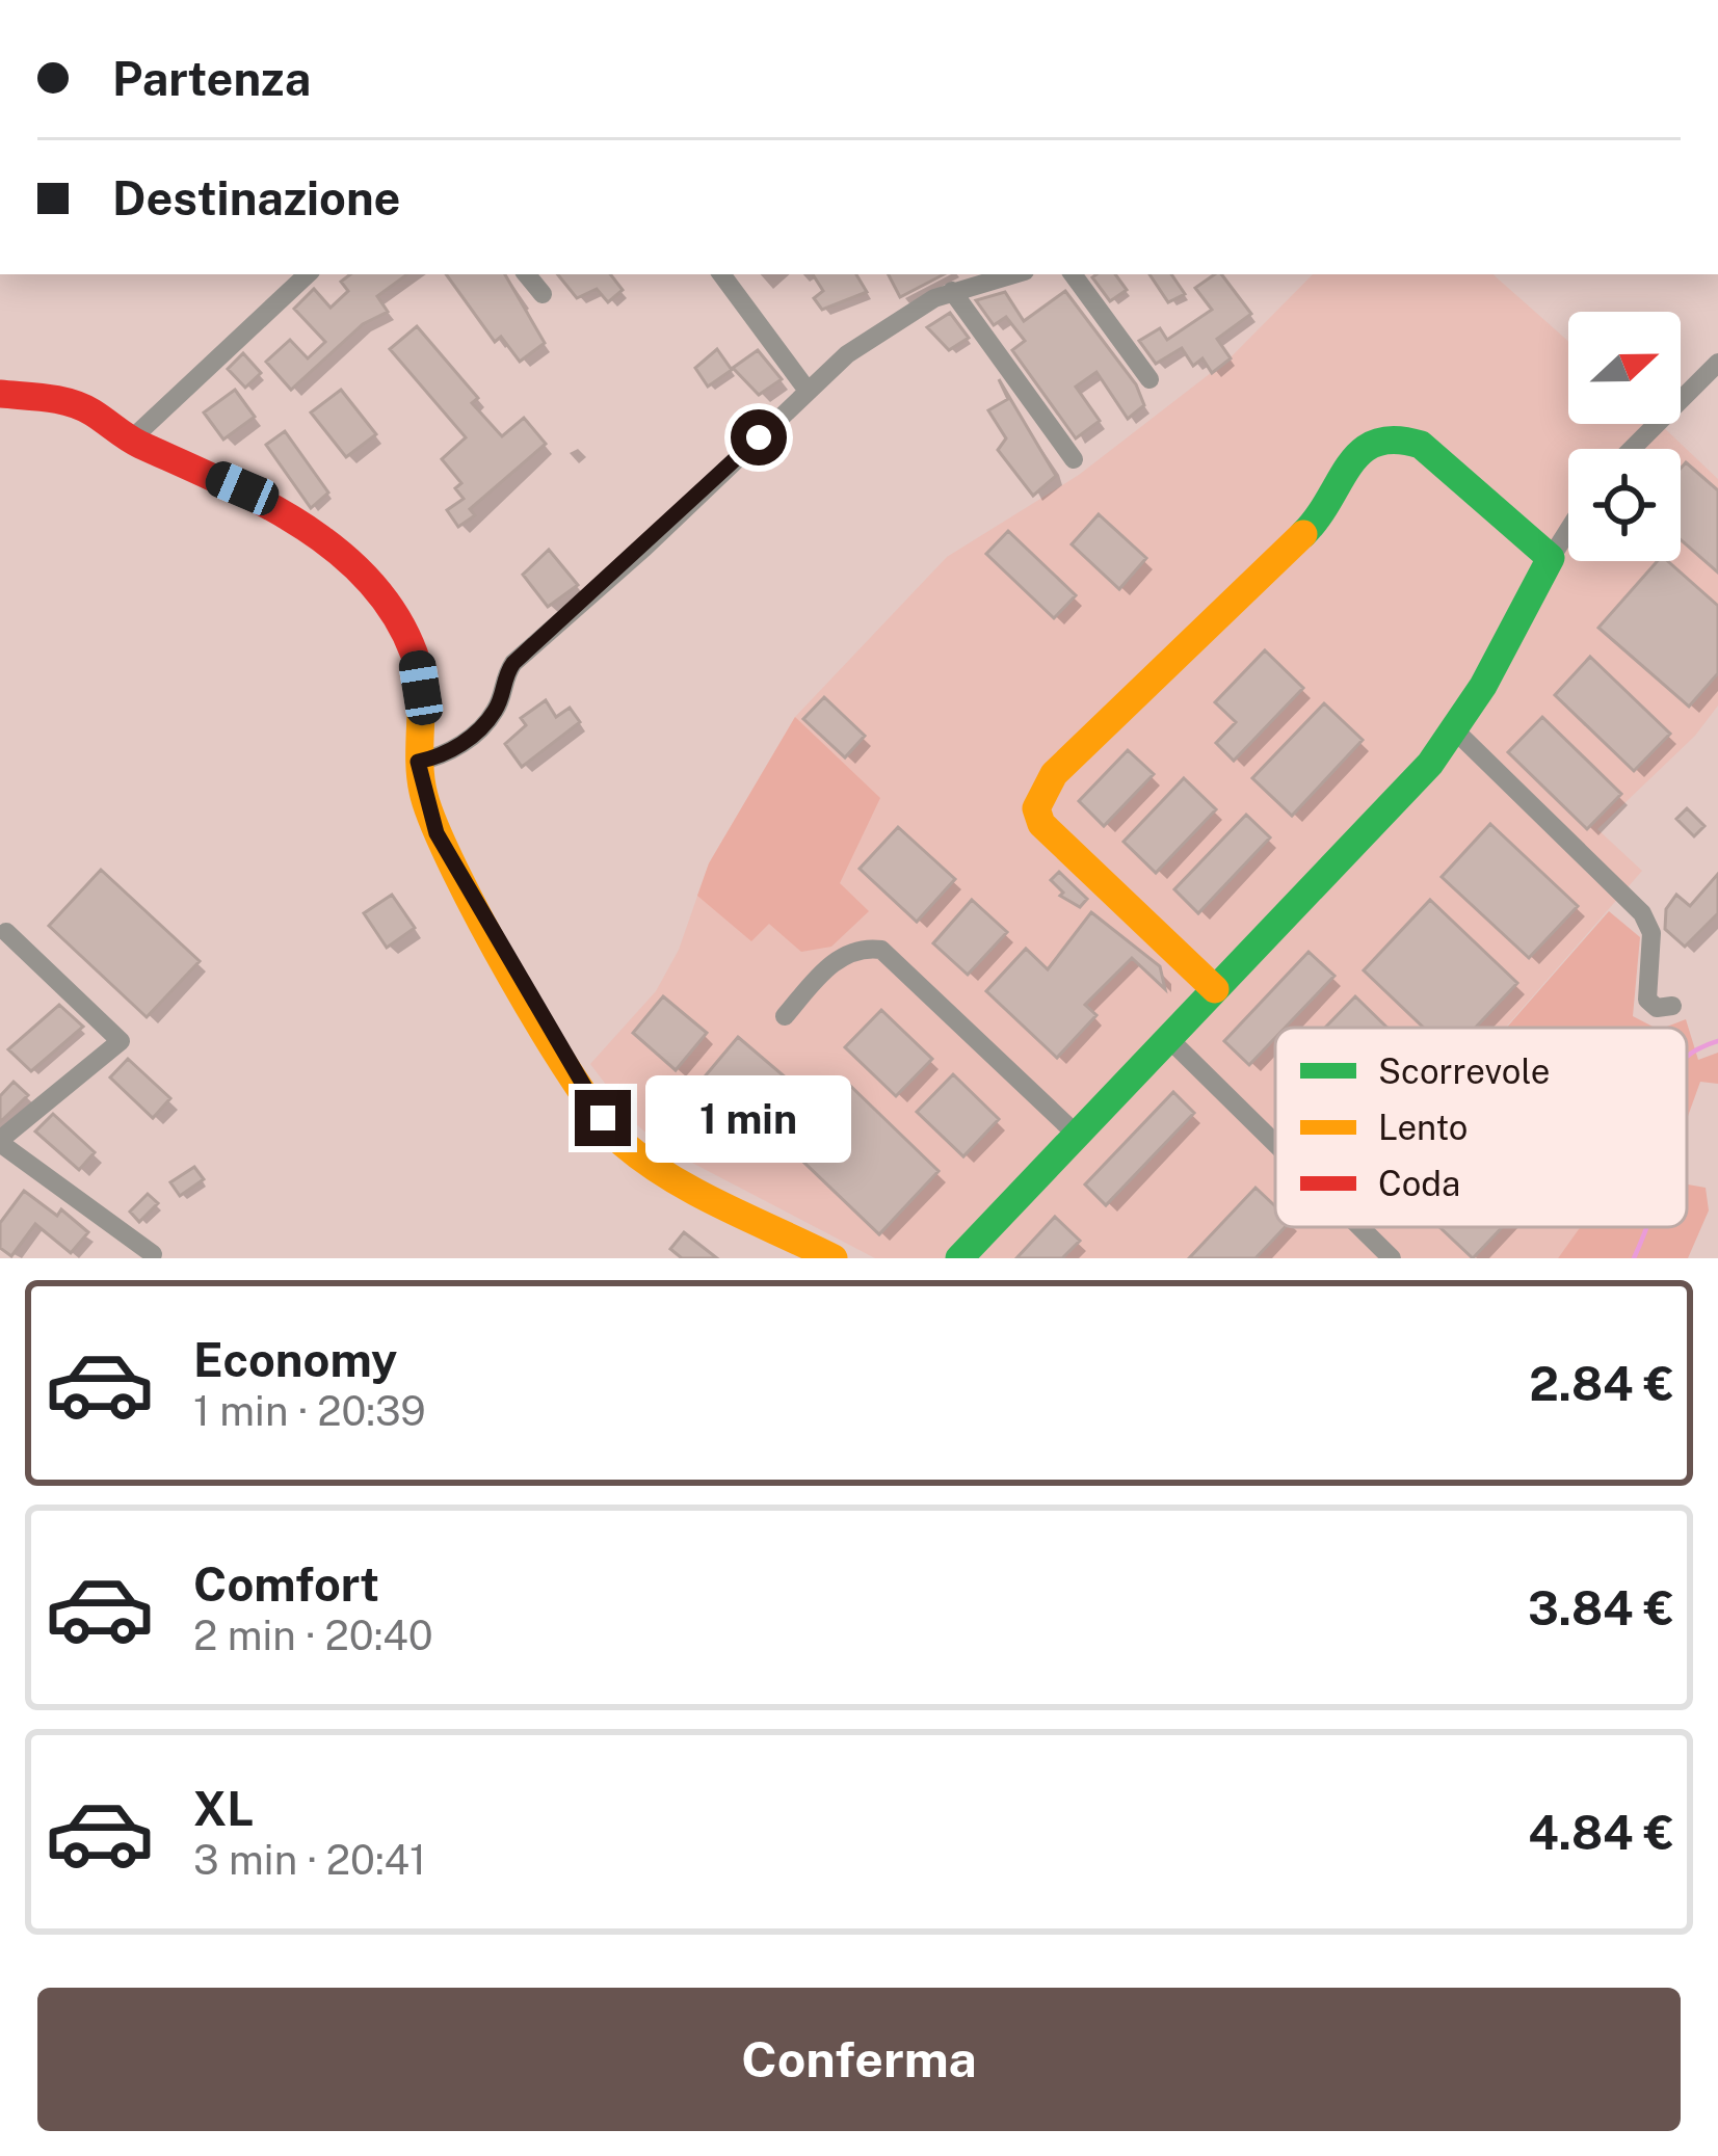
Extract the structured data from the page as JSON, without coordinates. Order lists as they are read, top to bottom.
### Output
{
  "legend": ["Scorrevole", "Lento", "Coda"],
  "north": "right",
  "page": {
    "banner": ["Partenza", "Destinazione"],
    "bubble": "1 min",
    "list": [
      {
        "name": "Economy",
        "note": "1 min · 20:39",
        "value": "2.84 €"
      },
      {
        "name": "Comfort",
        "note": "2 min · 20:40",
        "value": "3.84 €"
      },
      {
        "name": "XL",
        "note": "3 min · 20:41",
        "value": "4.84 €"
      }
    ],
    "buttons": "Conferma"
  }
}
